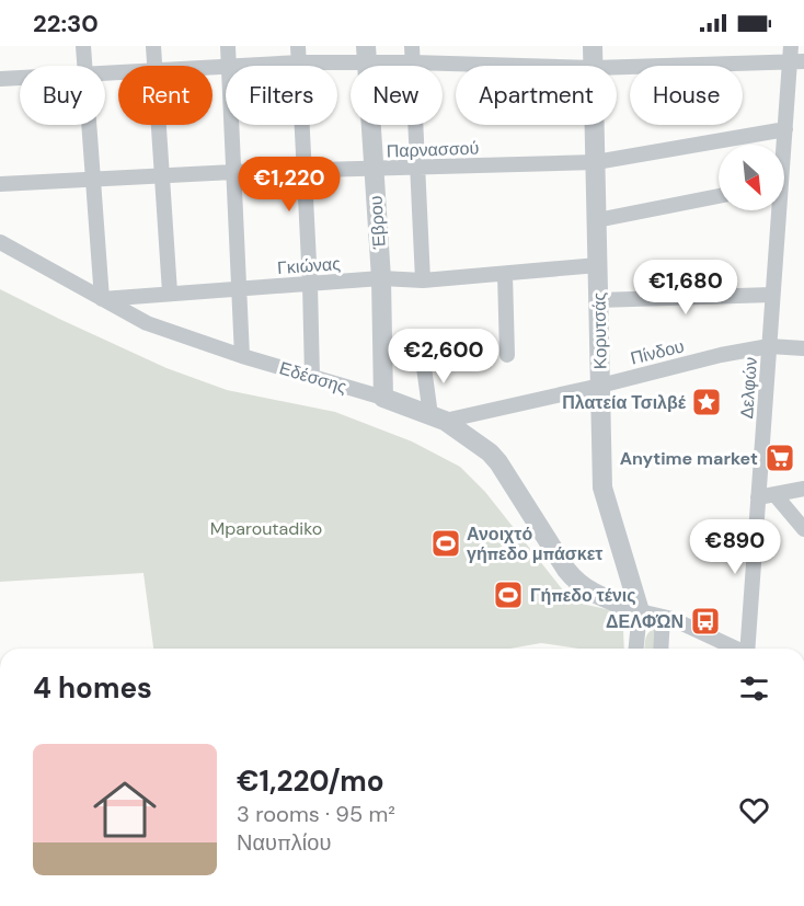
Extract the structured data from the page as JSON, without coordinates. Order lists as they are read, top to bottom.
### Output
{
  "streets": {
    "street": [
      "Παρνασσού",
      "Έβρου",
      "Γκιώνας",
      "Κορυτσάς",
      "Πίνδου",
      "Εδέσσης",
      "Δελφών"
    ]
  },
  "crossings": [
    ["Παρνασσού", "Έβρου"],
    ["Παρνασσού", "Κορυτσάς"],
    ["Παρνασσού", "Δελφών"],
    ["Έβρου", "Γκιώνας"],
    ["Έβρου", "Εδέσσης"],
    ["Γκιώνας", "Κορυτσάς"],
    ["Γκιώνας", "Εδέσσης"],
    ["Κορυτσάς", "Πίνδου"],
    ["Κορυτσάς", "Εδέσσης"],
    ["Πίνδου", "Εδέσσης"],
    ["Πίνδου", "Δελφών"]
  ],
  "parks": ["Mparoutadiko"],
  "places": {
    "place": ["Πλατεία Τσιλβέ"],
    "supermarket": ["Anytime market"],
    "sports": ["Ανοιχτό γήπεδο μπάσκετ", "Γήπεδο τένις"],
    "bus stop": ["ΔΕΛΦΏΝ"]
  },
  "north": "bottom right",
  "page": {
    "status": "22:30",
    "chip": [
      "Buy",
      "Rent",
      "Filters",
      "New",
      "Apartment",
      "House"
    ],
    "price": [
      "€1,220",
      "€1,680",
      "€2,600",
      "€890"
    ],
    "heading": "4 homes",
    "list": [
      {
        "name": "€1,220/mo",
        "note": "3 rooms · 95 m² · Ναυπλίου"
      }
    ]
  }
}
